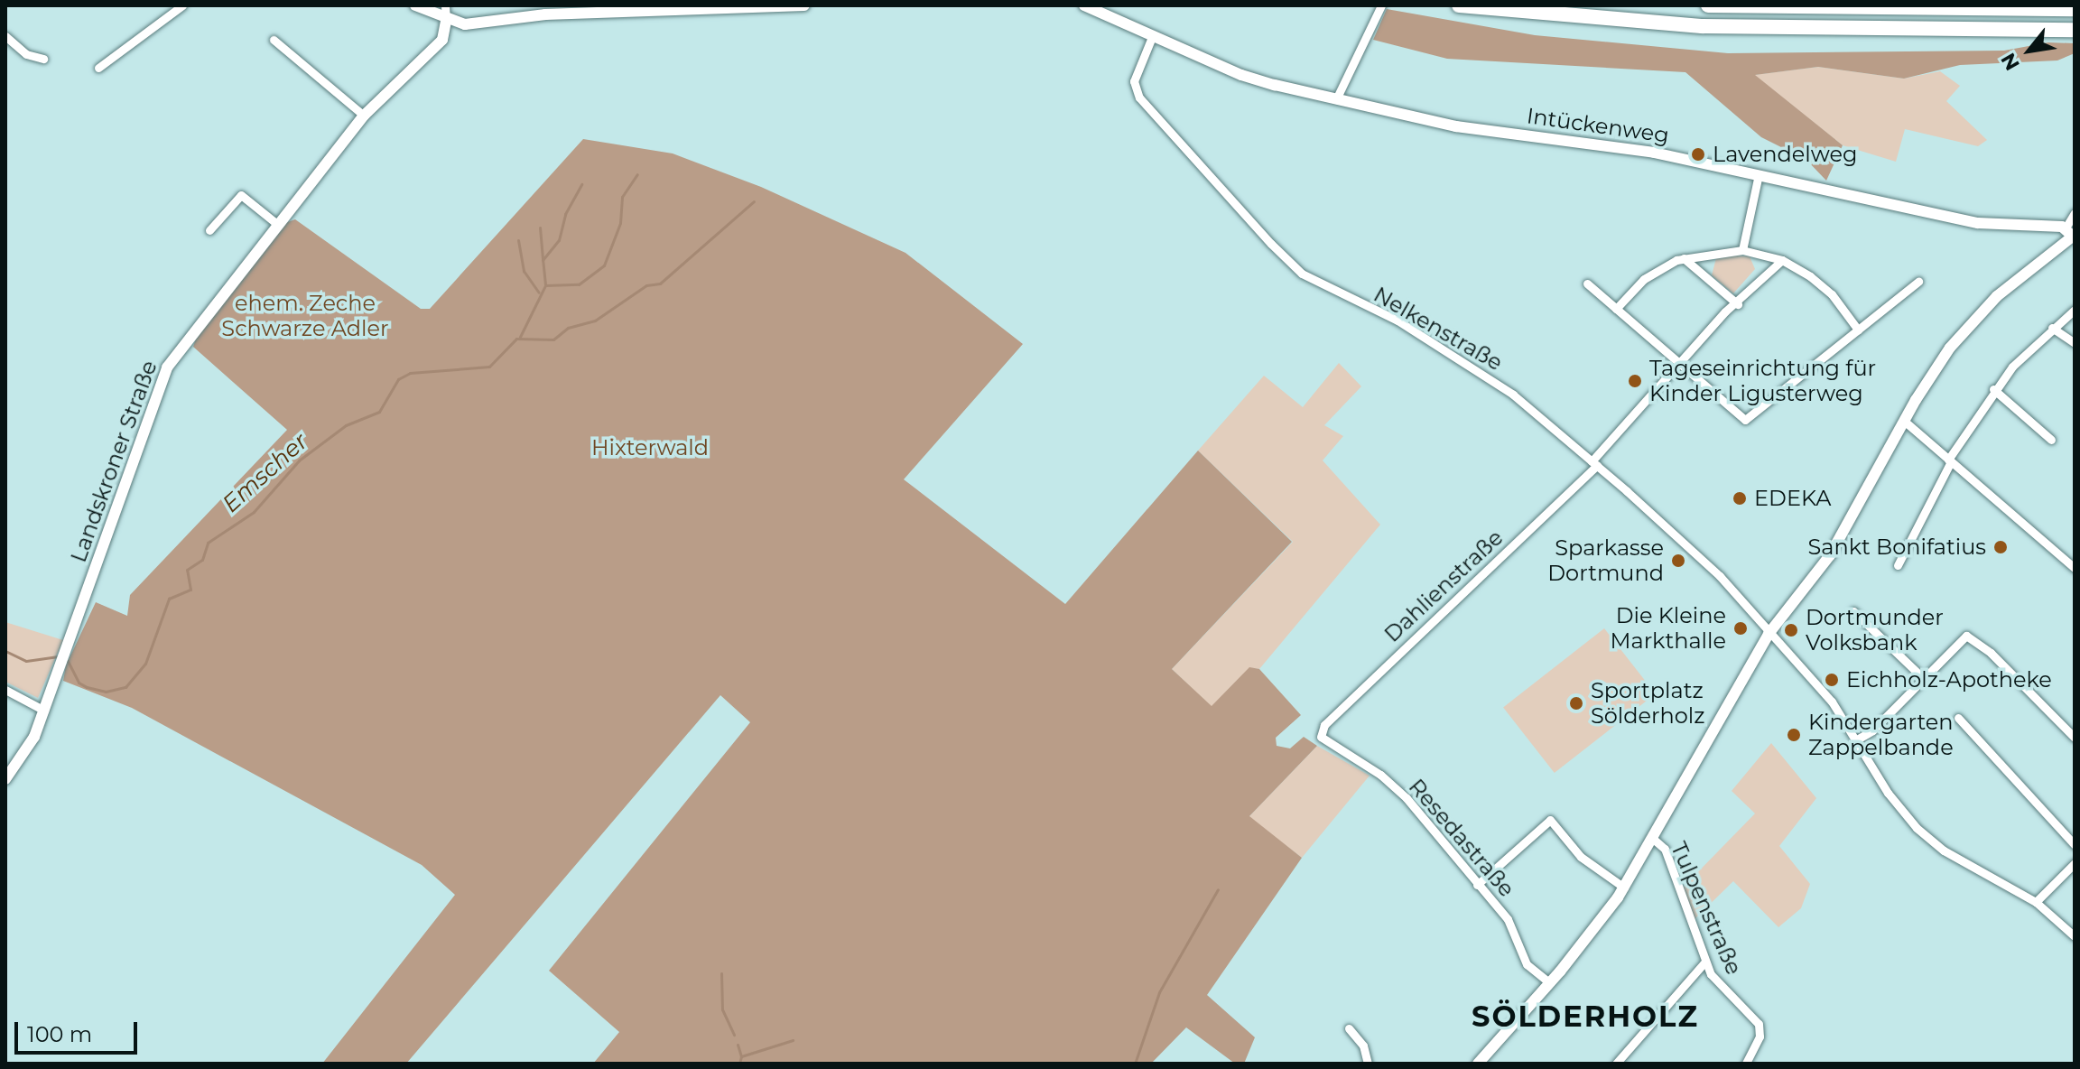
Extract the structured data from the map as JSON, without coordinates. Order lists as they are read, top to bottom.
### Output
{
  "streets": {
    "street": [
      "Intückenweg",
      "Nelkenstraße",
      "Landskroner Straße",
      "Dahlienstraße",
      "Resedastraße",
      "Tulpenstraße"
    ]
  },
  "crossings": [
    ["Intückenweg", "Nelkenstraße"],
    ["Nelkenstraße", "Dahlienstraße"],
    ["Dahlienstraße", "Resedastraße"]
  ],
  "districts": ["SÖLDERHOLZ"],
  "water": ["Emscher"],
  "parks": ["ehem. Zeche Schwarze Adler", "Hixterwald"],
  "places": [
    "Lavendelweg",
    "Tageseinrichtung für Kinder Ligusterweg",
    "EDEKA",
    "Sankt Bonifatius",
    "Sparkasse Dortmund",
    "Die Kleine Markthalle",
    "Dortmunder Volksbank",
    "Eichholz-Apotheke",
    "Sportplatz Sölderholz",
    "Kindergarten Zappelbande"
  ],
  "scale_bar": "100 m",
  "north": "bottom left"
}
